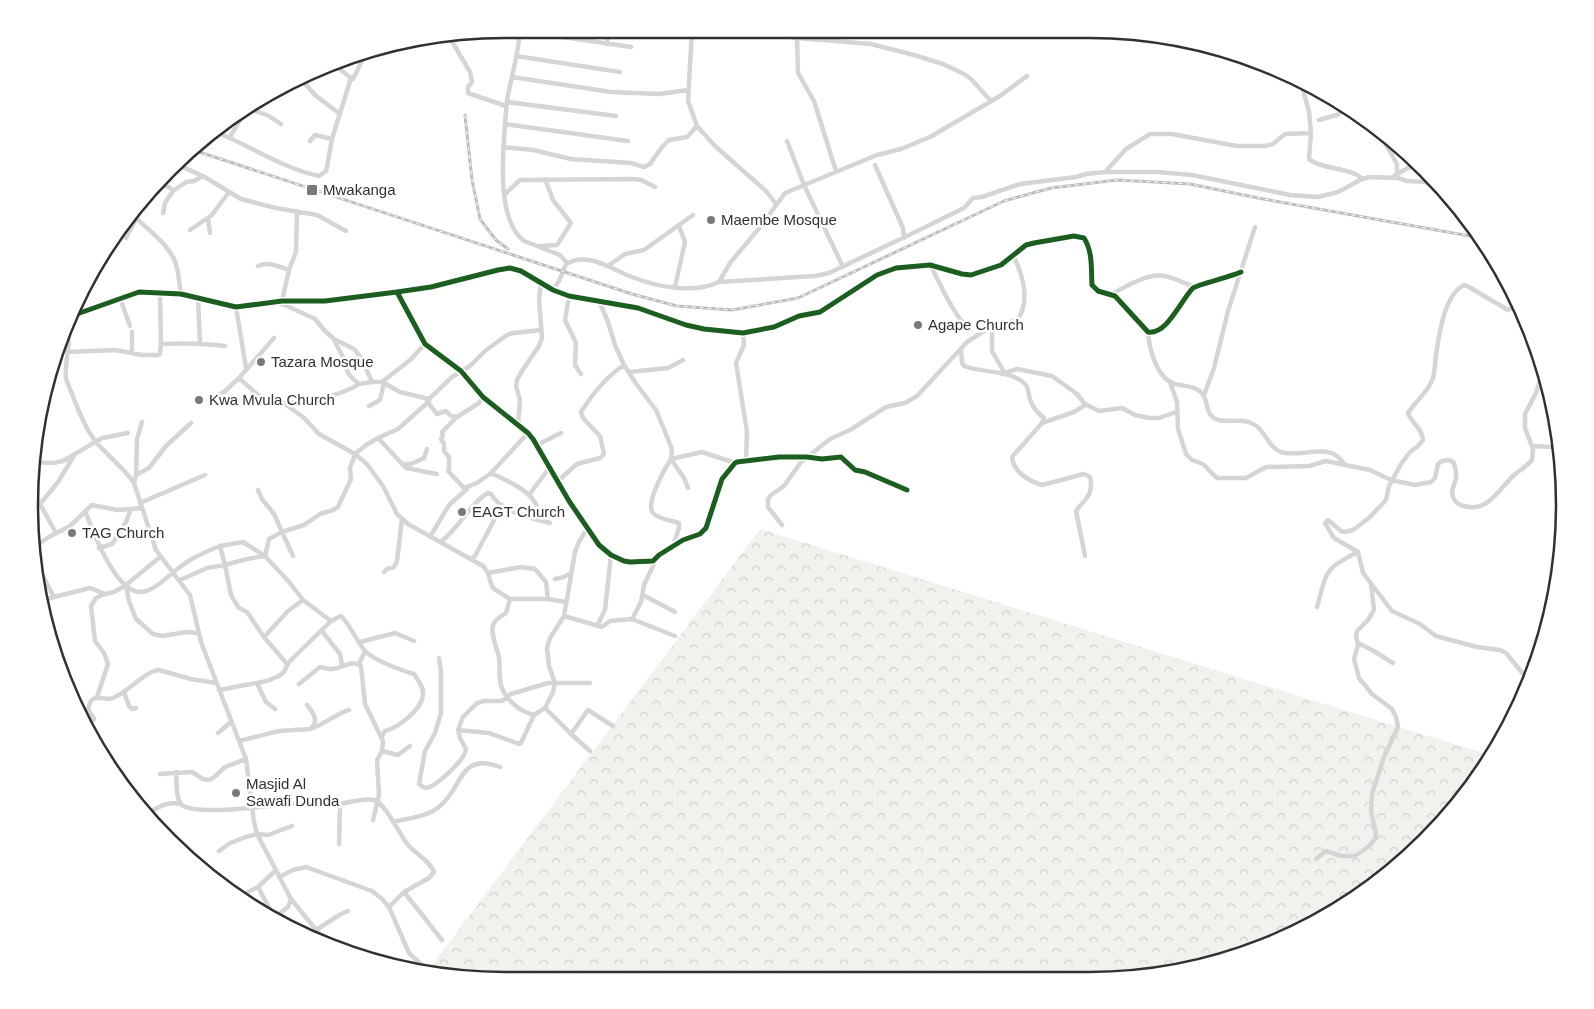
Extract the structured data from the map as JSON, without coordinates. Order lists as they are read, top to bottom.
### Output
{
  "places": {
    "transit": ["Mwakanga"],
    "other": [
      "Maembe Mosque",
      "Agape Church",
      "Tazara Mosque",
      "Kwa Mvula Church",
      "EAGT Church",
      "TAG Church",
      "Masjid Al Sawafi Dunda"
    ]
  }
}
